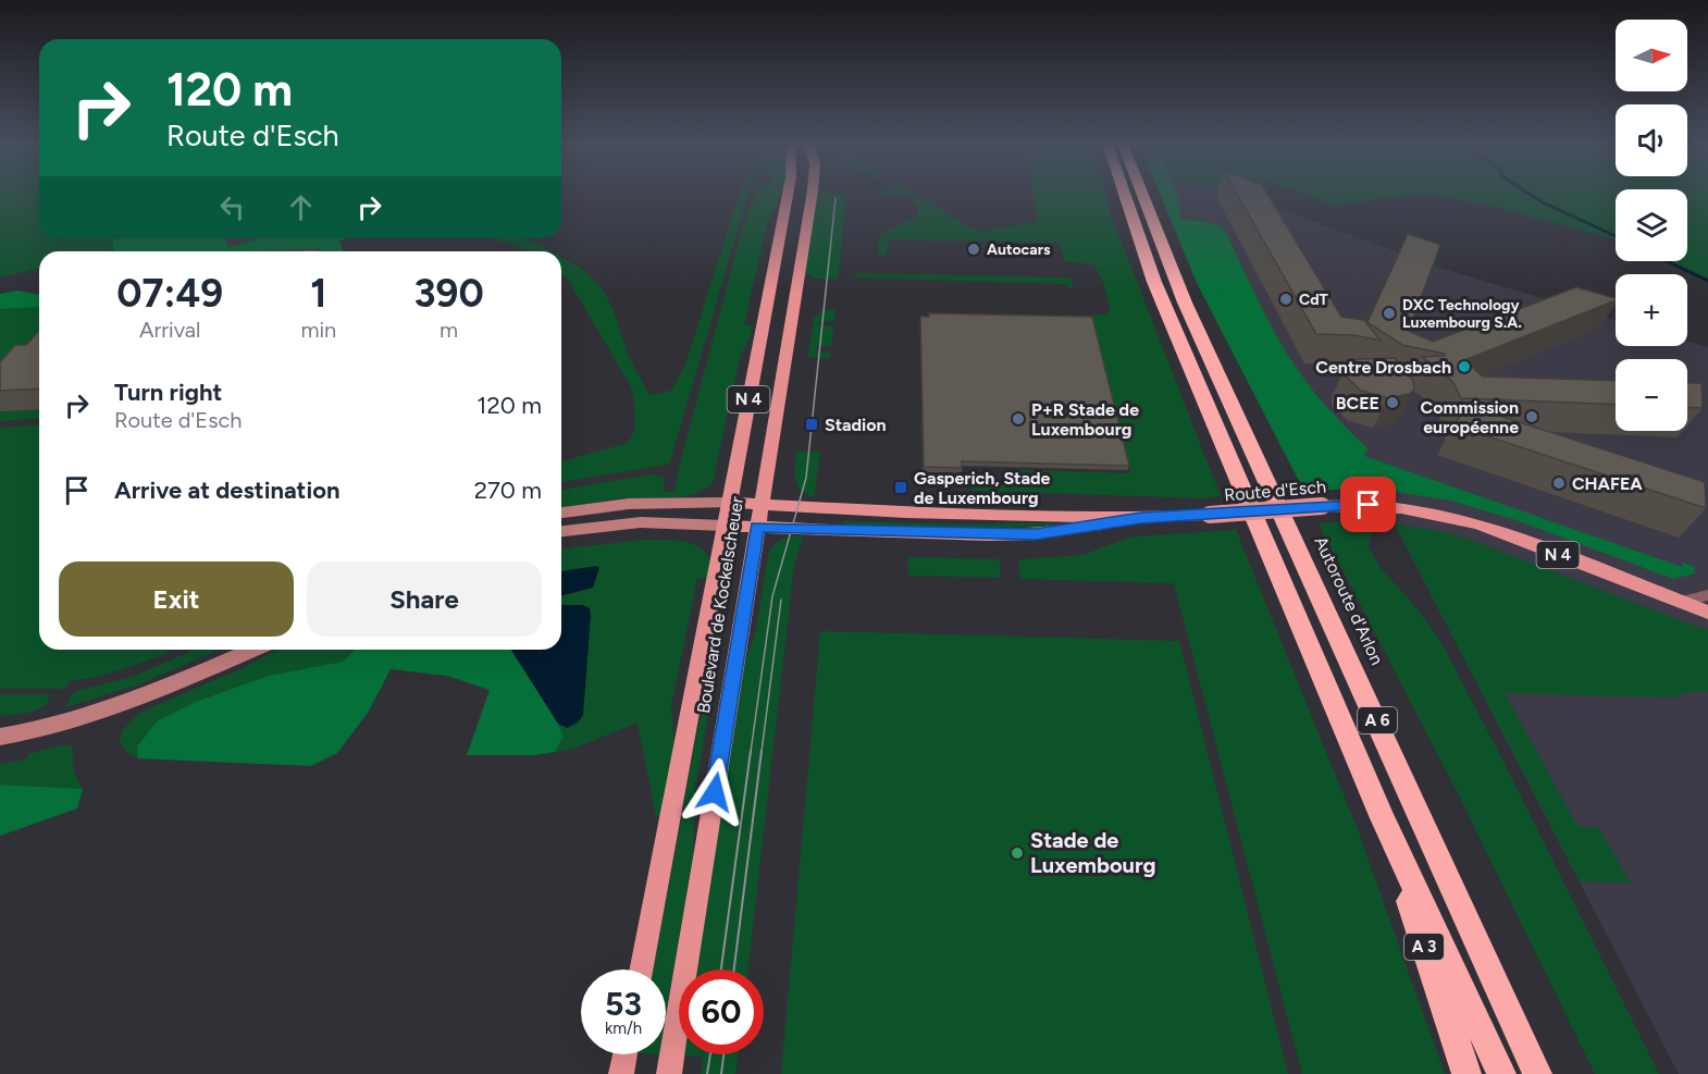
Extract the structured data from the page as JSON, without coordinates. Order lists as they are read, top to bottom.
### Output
{
  "streets": {
    "highway": ["Autoroute d'Arlon", "A 6", "A 3"],
    "main road": ["N 4", "Route d'Esch", "Boulevard de Kockelscheuer"]
  },
  "crossings": [
    ["Route d'Esch", "Boulevard de Kockelscheuer"],
    ["A 6", "A 3"]
  ],
  "places": {
    "other": [
      "Autocars",
      "CdT",
      "DXC Technology Luxembourg S.A.",
      "Centre Drosbach",
      "BCEE",
      "Commission européenne",
      "P+R Stade de Luxembourg",
      "CHAFEA",
      "Stade de Luxembourg"
    ],
    "transit": ["Stadion", "Gasperich, Stade de Luxembourg"]
  },
  "north": "right",
  "page": {
    "map_buttons": ["+", "−"],
    "turn": ["120 m", "Route d'Esch"],
    "eta": [
      "07:49",
      "Arrival",
      "1",
      "min",
      "390",
      "m"
    ],
    "list": [
      {
        "name": "Turn right",
        "note": "Route d'Esch",
        "value": "120 m"
      },
      {
        "name": "Arrive at destination",
        "value": "270 m"
      }
    ],
    "buttons": ["Exit", "Share"],
    "speed": "53 km/h",
    "limit": "60"
  }
}
